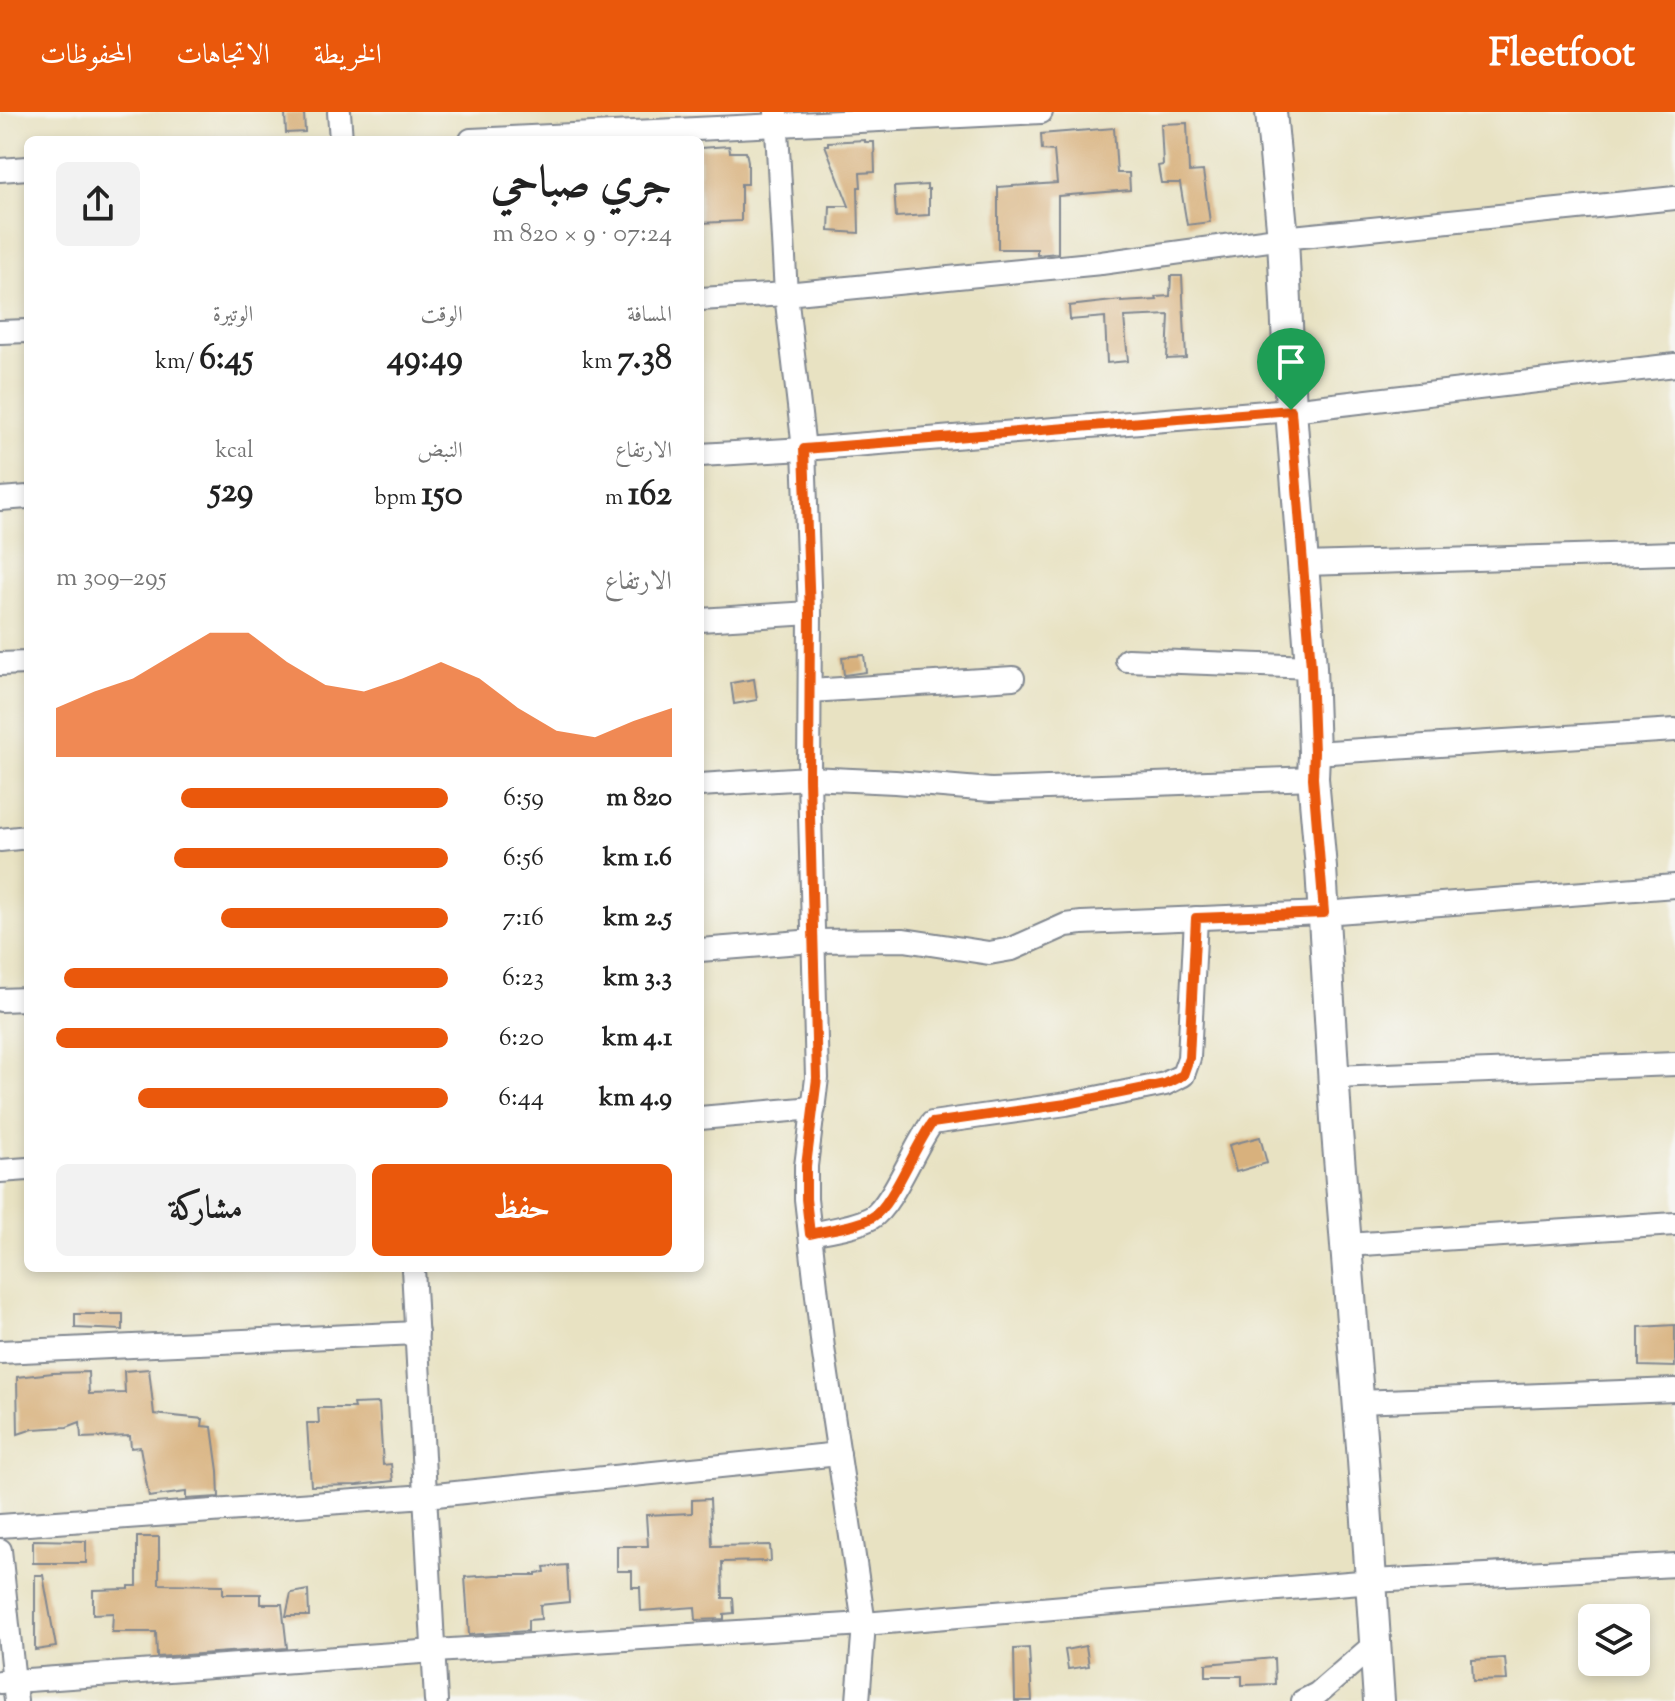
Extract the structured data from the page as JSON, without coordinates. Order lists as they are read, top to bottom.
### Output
{
  "page": {
    "header": "Fleetfoot",
    "nav": ["الخريطة", "الاتجاهات", "المحفوظات"],
    "heading": ["جري صباحي", "07:24 · 9 × 820 m"],
    "stats": [
      ["المسافة", "7.38 km"],
      ["الوقت", "49:49"],
      ["الوتيرة", "6:45 /km"],
      ["الارتفاع", "162 m"],
      ["النبض", "150 bpm"],
      ["kcal", "529"]
    ],
    "chart": ["الارتفاع", "295–309 m"],
    "list": [
      {
        "name": "820 m",
        "note": "6:59"
      },
      {
        "name": "1.6 km",
        "note": "6:56"
      },
      {
        "name": "2.5 km",
        "note": "7:16"
      },
      {
        "name": "3.3 km",
        "note": "6:23"
      },
      {
        "name": "4.1 km",
        "note": "6:20"
      },
      {
        "name": "4.9 km",
        "note": "6:44"
      }
    ],
    "buttons": ["حفظ", "مشاركة"]
  }
}
